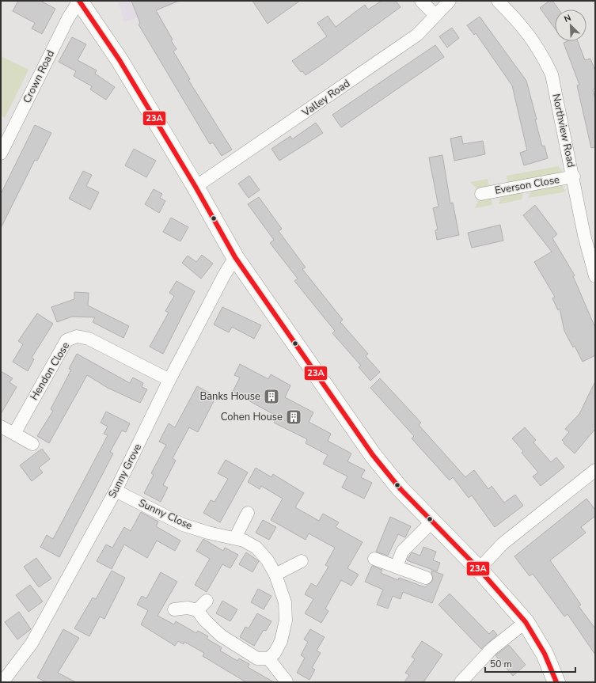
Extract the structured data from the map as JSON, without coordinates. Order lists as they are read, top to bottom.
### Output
{
  "streets": {
    "street": [
      "Crown Road",
      "Valley Road",
      "Northview Road",
      "Everson Close",
      "Hendon Close",
      "Sunny Grove",
      "Sunny Close"
    ]
  },
  "crossings": [
    ["Northview Road", "Everson Close"],
    ["Hendon Close", "Sunny Grove"],
    ["Sunny Grove", "Sunny Close"]
  ],
  "places": {
    "building": ["Banks House", "Cohen House"]
  },
  "lines": ["transit line 23A"],
  "scale_bar": "50 m",
  "north": "top left"
}
